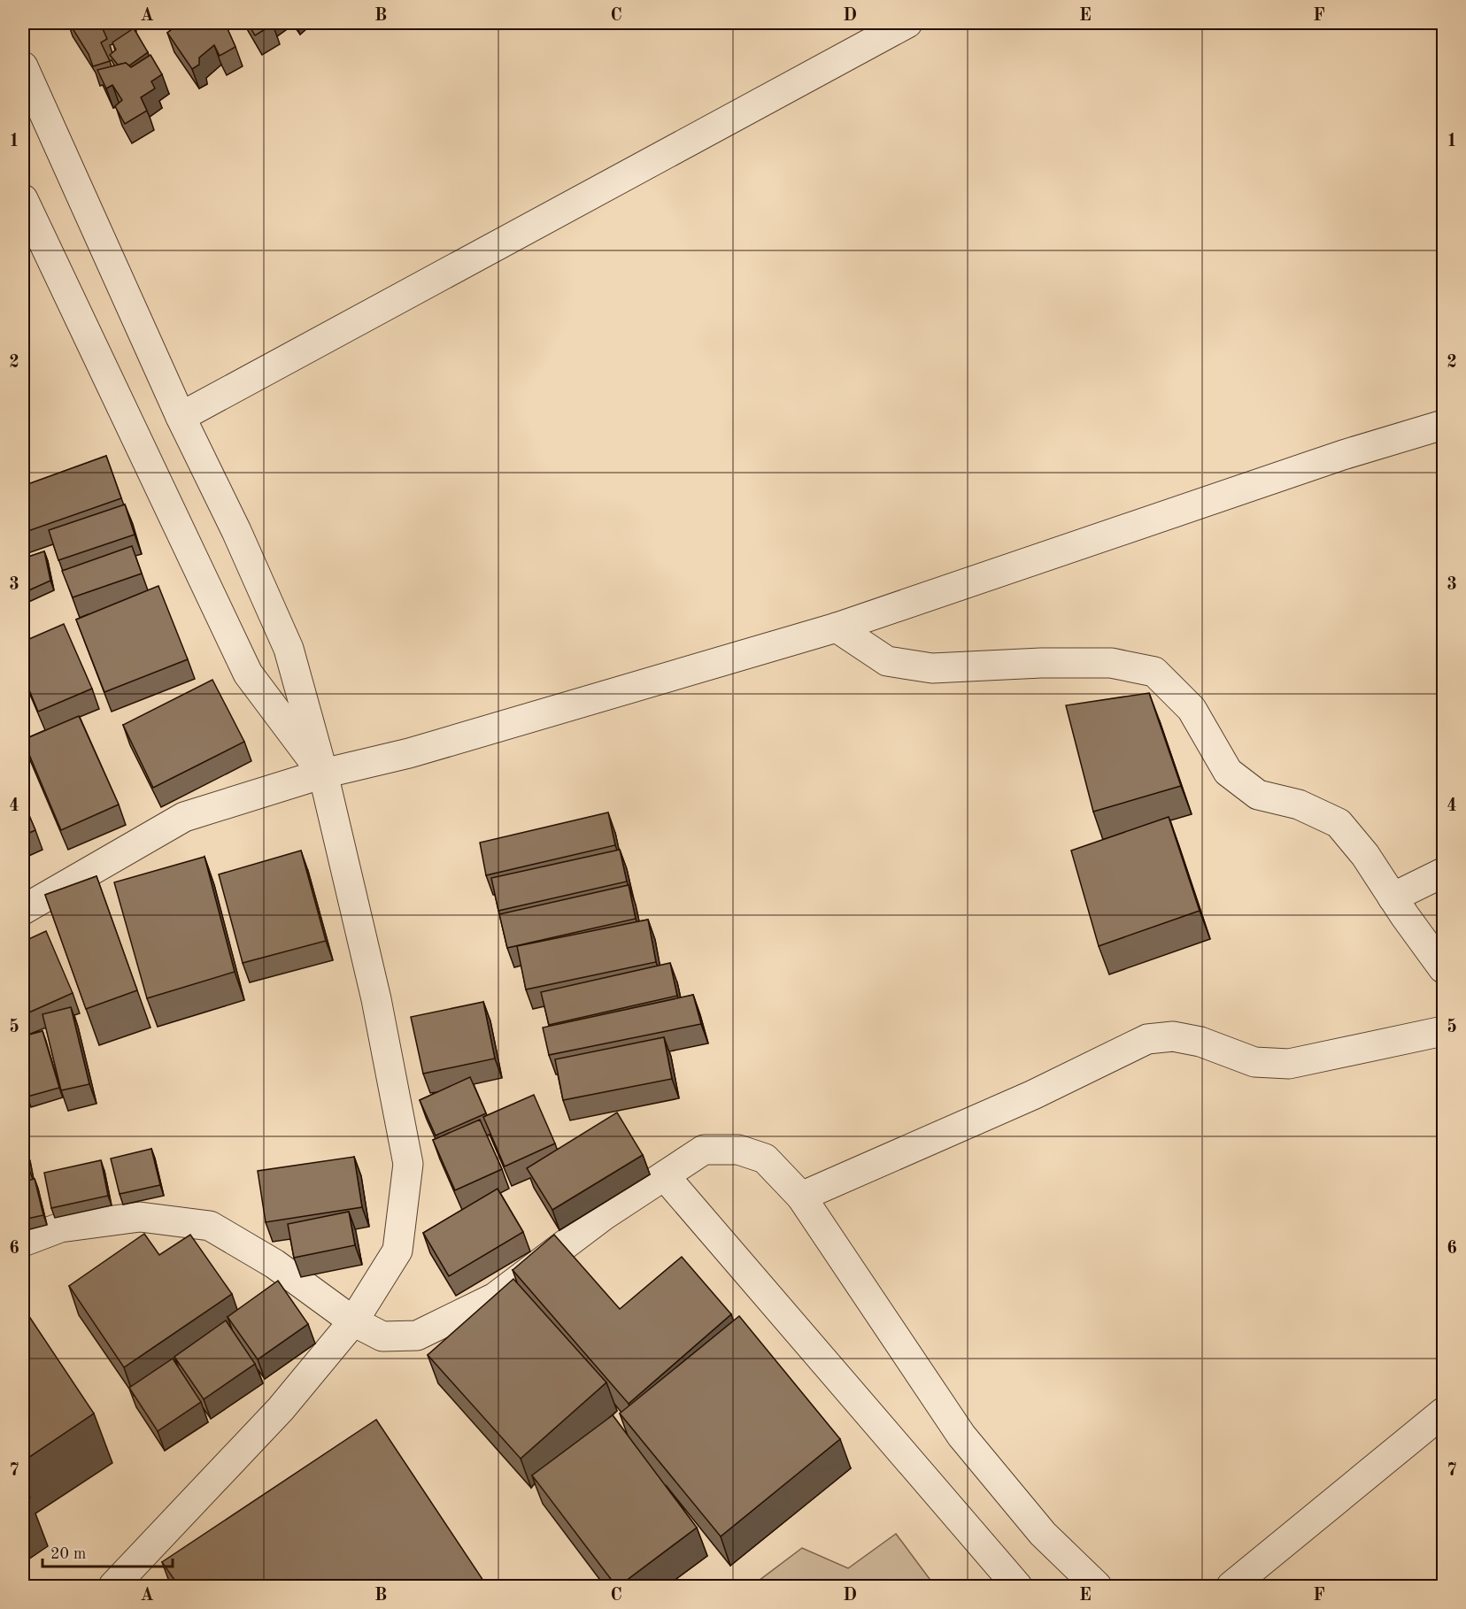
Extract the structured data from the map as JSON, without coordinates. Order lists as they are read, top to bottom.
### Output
{
  "scale_bar": "20 m",
  "grid": {
    "columns": [
      "A",
      "B",
      "C",
      "D",
      "E",
      "F"
    ],
    "rows": [
      "1",
      "2",
      "3",
      "4",
      "5",
      "6",
      "7"
    ]
  }
}
